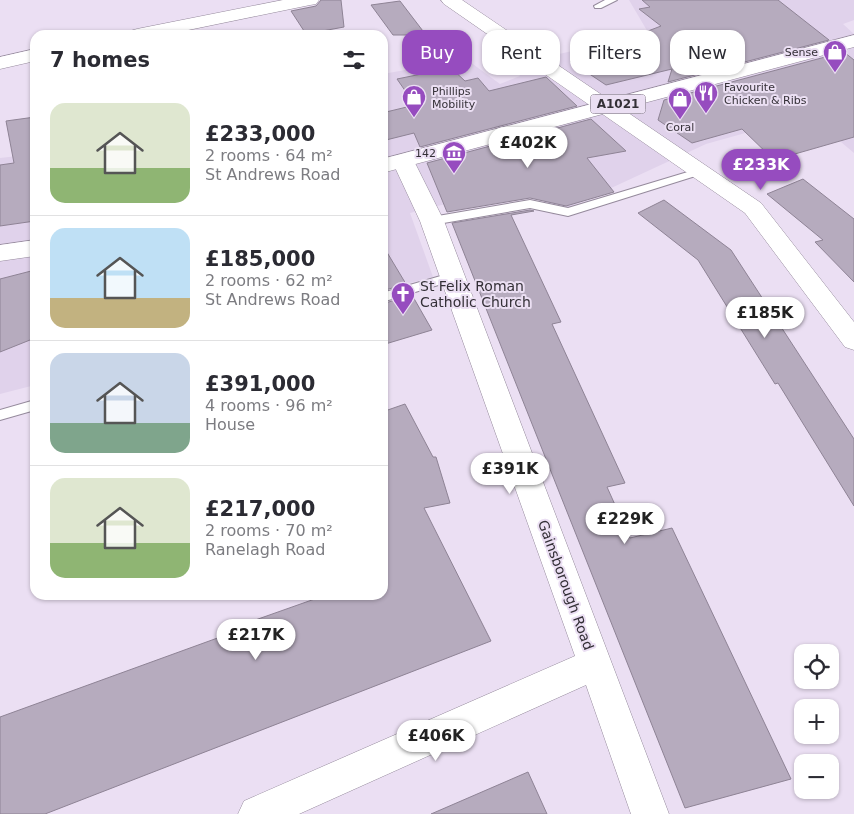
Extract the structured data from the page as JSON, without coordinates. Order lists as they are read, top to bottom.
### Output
{
  "streets": {
    "street": ["A1021", "Gainsborough Road"]
  },
  "crossings": [
    ["A1021", "Gainsborough Road"]
  ],
  "places": {
    "shop": ["Sense", "Phillips Mobility", "Coral"],
    "restaurant": ["Favourite Chicken & Ribs"],
    "museum": ["142"],
    "church": ["St Felix Roman Catholic Church"]
  },
  "page": {
    "chip": [
      "Buy",
      "Rent",
      "Filters",
      "New"
    ],
    "heading": "7 homes",
    "list": [
      {
        "name": "£233,000",
        "note": "2 rooms · 64 m² · St Andrews Road"
      },
      {
        "name": "£185,000",
        "note": "2 rooms · 62 m² · St Andrews Road"
      },
      {
        "name": "£391,000",
        "note": "4 rooms · 96 m² · House"
      },
      {
        "name": "£217,000",
        "note": "2 rooms · 70 m² · Ranelagh Road"
      }
    ],
    "price": [
      "£402K",
      "£233K",
      "£185K",
      "£391K",
      "£229K",
      "£217K",
      "£406K"
    ],
    "map_buttons": ["+", "−"]
  }
}
